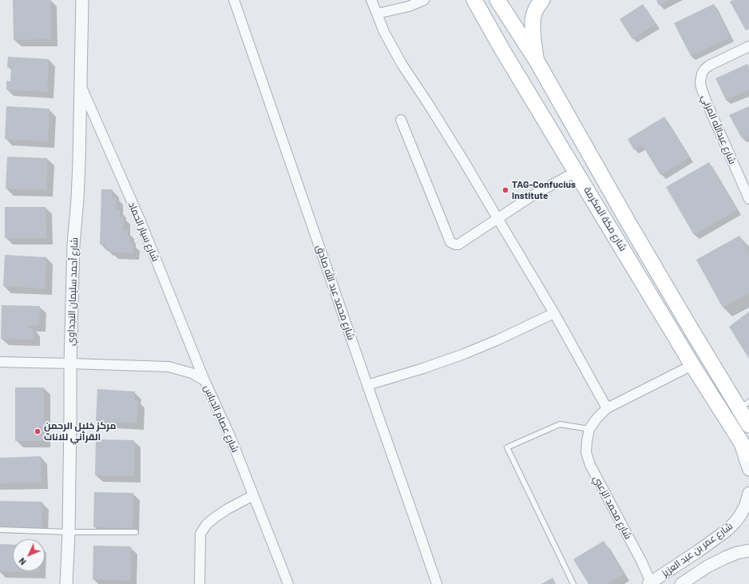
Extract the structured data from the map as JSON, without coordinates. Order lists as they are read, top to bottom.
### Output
{
  "streets": {
    "main road": ["شارع مكة المكرمة"],
    "street": [
      "شارع عبدالله المزني",
      "شارع سيار الحماد",
      "شارع أحمد سليمان النجداوي",
      "شارع محمد عبد الله صادق",
      "شارع عصام الدباس",
      "شارع محمد الزعبي",
      "شارع عمر بن عبد العزيز"
    ]
  },
  "crossings": [
    ["شارع سيار الحماد", "شارع أحمد سليمان النجداوي"],
    ["شارع سيار الحماد", "شارع عصام الدباس"],
    ["شارع أحمد سليمان النجداوي", "شارع عصام الدباس"],
    ["شارع محمد الزعبي", "شارع عمر بن عبد العزيز"]
  ],
  "places": ["TAG-Confucius Institute", "مركز خليل الرحمن القرأني للاناث"],
  "north": "bottom left"
}
